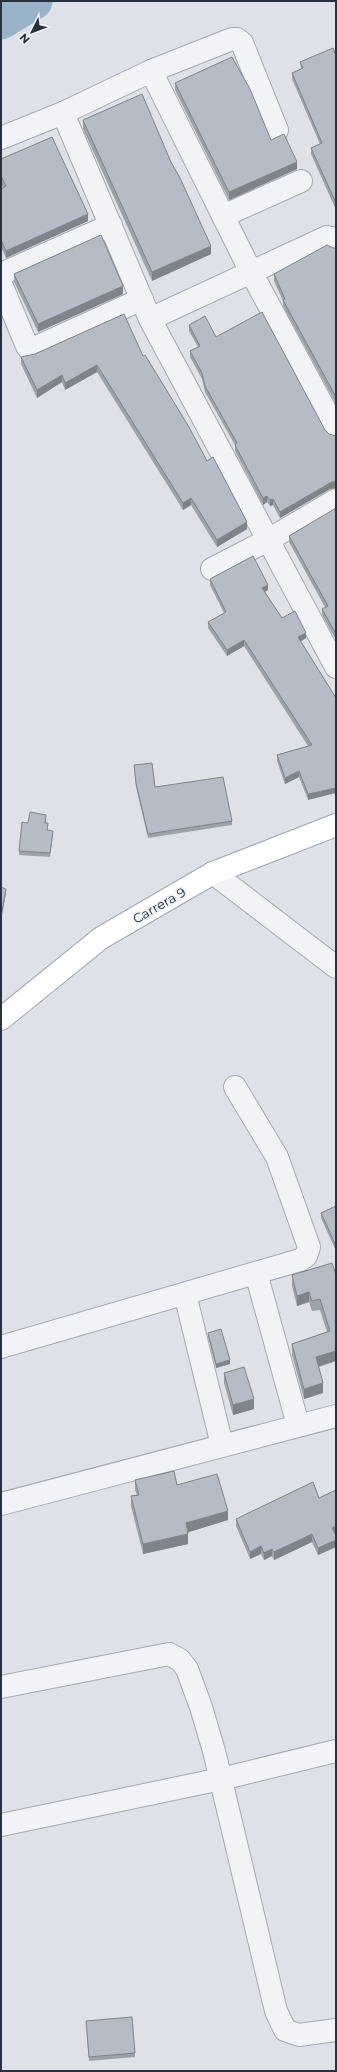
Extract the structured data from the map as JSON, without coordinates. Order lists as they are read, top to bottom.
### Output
{
  "streets": {
    "main road": ["Carrera 9"]
  },
  "north": "bottom left"
}
